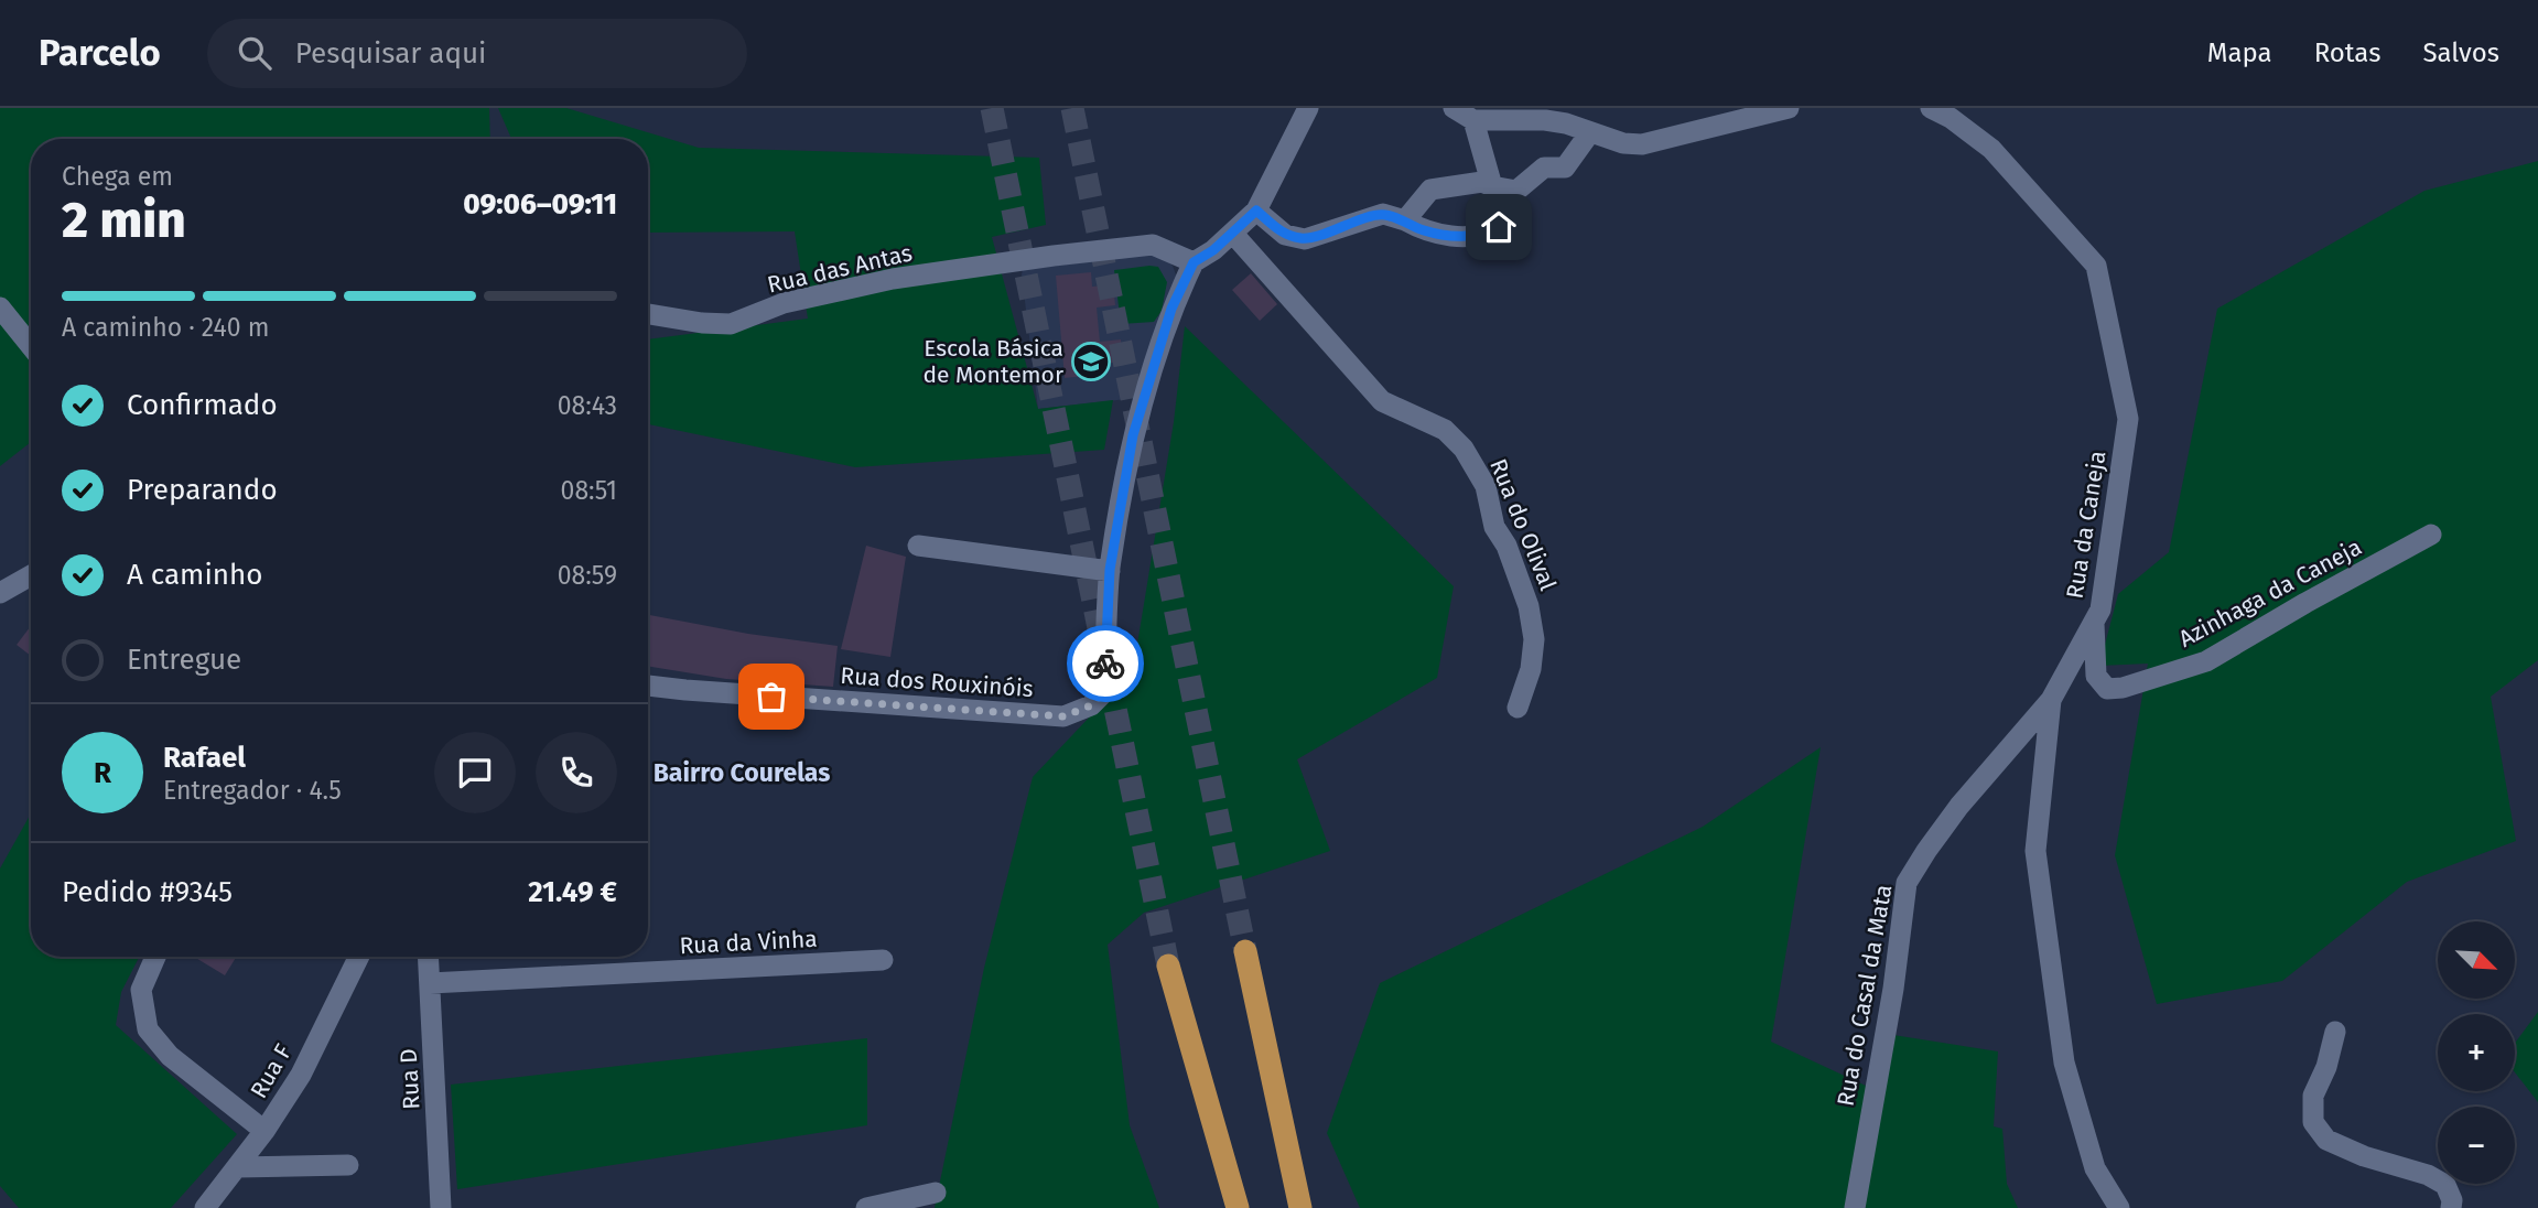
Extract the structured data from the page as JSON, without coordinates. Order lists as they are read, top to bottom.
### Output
{
  "streets": {
    "street": [
      "Rua das Antas",
      "Rua do Olival",
      "Rua da Caneja",
      "Azinhaga da Caneja",
      "Rua dos Rouxinóis",
      "Rua da Vinha",
      "Rua do Casal da Mata",
      "Rua F",
      "Rua D"
    ]
  },
  "crossings": [
    ["Rua da Caneja", "Azinhaga da Caneja"],
    ["Rua da Caneja", "Rua do Casal da Mata"],
    ["Rua da Vinha", "Rua D"]
  ],
  "districts": ["Bairro Courelas"],
  "places": {
    "school or university": ["Escola Básica de Montemor"]
  },
  "north": "bottom right",
  "page": {
    "header": "Parcelo",
    "search": "Pesquisar aqui",
    "nav": ["Mapa", "Rotas", "Salvos"],
    "heading": ["2 min", "Chega em", "09:06–09:11"],
    "panel": [
      "Rafael",
      "Entregador · 4.5",
      "Pedido #9345",
      "21.49 €"
    ],
    "bar": "A caminho · 240 m",
    "list": [
      ["Confirmado", "08:43"],
      ["Preparando", "08:51"],
      ["A caminho", "08:59"],
      "Entregue"
    ],
    "round": "R",
    "map_buttons": ["+", "−"]
  }
}
